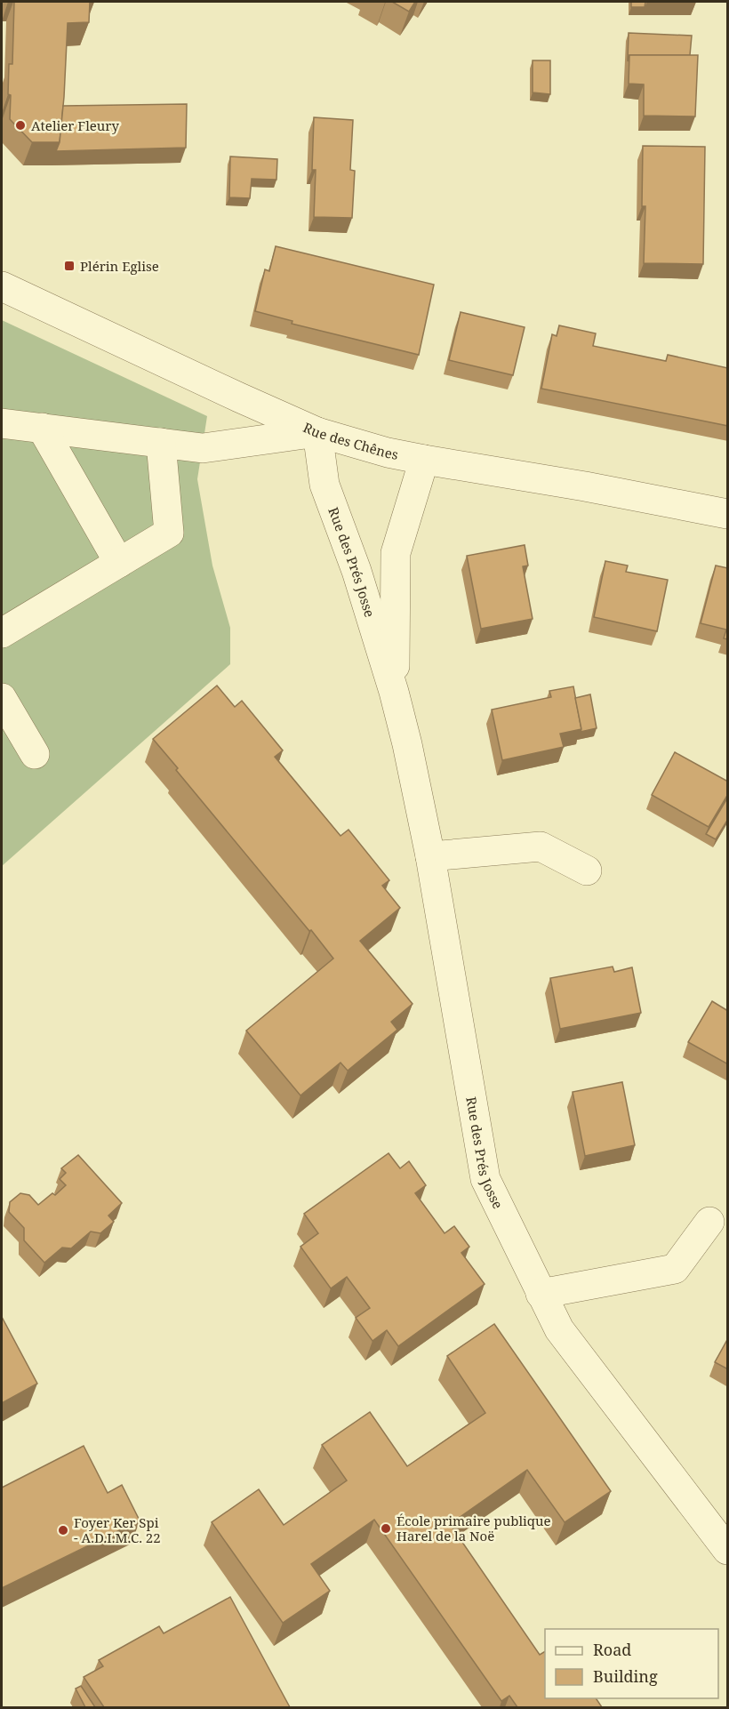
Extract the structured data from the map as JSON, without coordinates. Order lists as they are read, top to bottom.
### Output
{
  "streets": {
    "street": ["Rue des Chênes", "Rue des Prés Josse"]
  },
  "crossings": [
    ["Rue des Chênes", "Rue des Prés Josse"]
  ],
  "places": {
    "other": ["Atelier Fleury", "École primaire publique Harel de la Noë", "Foyer Ker Spi - A.D.I.M.C. 22"],
    "transit": ["Plérin Eglise"]
  },
  "legend": ["Road", "Building"]
}
